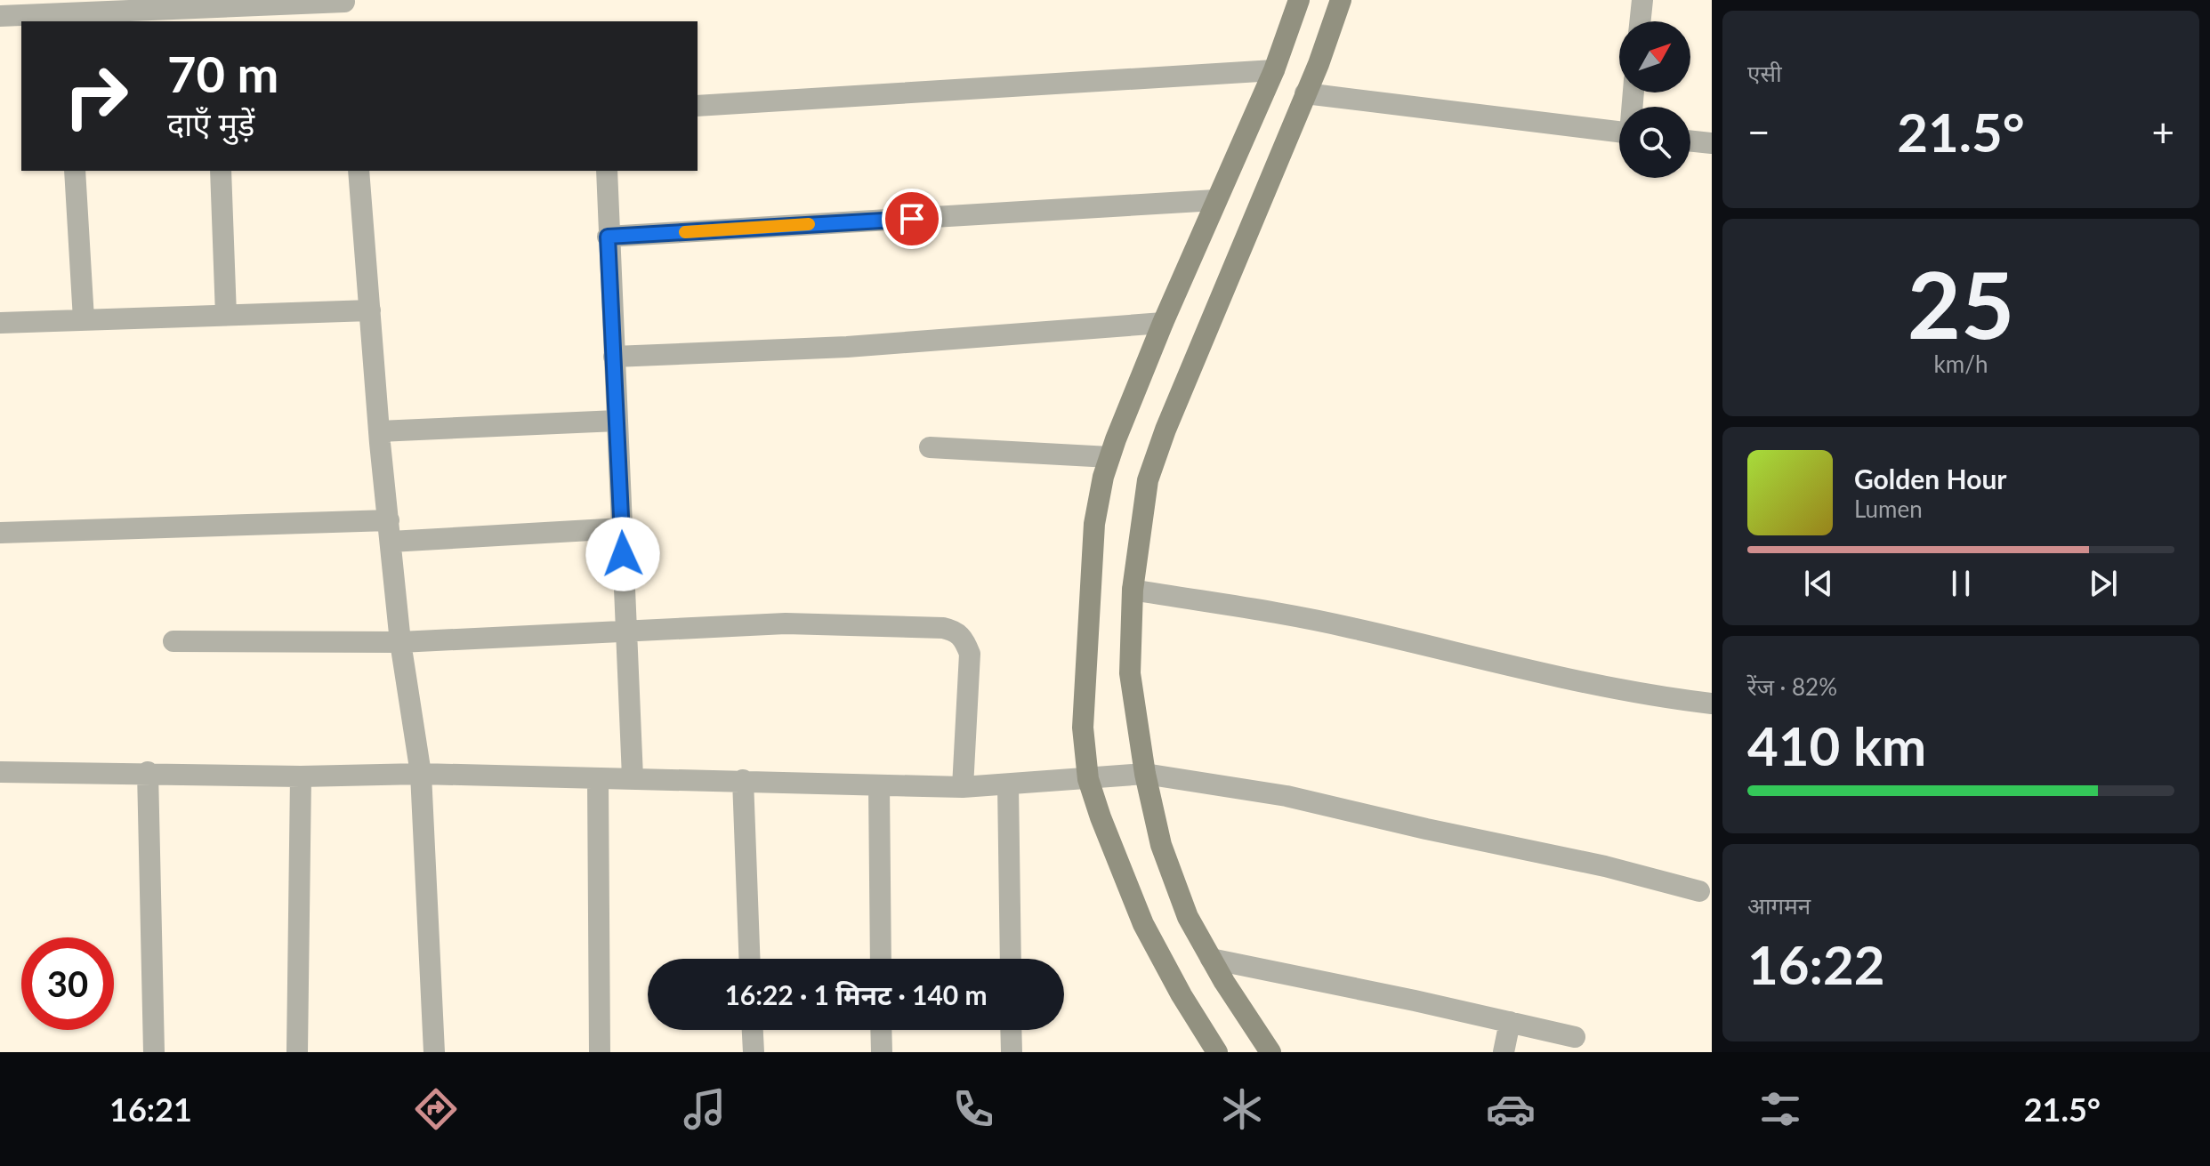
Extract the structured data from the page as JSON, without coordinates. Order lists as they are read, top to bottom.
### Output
{
  "north": "top right",
  "page": {
    "tile": [
      "एसी",
      ["25", "km/h"],
      ["रेंज · 82%", "410 km"],
      ["आगमन", "16:22"]
    ],
    "turn": ["70 m", "दाएँ मुड़ें"],
    "heat": ["−", "21.5°", "+"],
    "song": ["Golden Hour", "Lumen"],
    "limit": "30",
    "trip": "16:22 · 1 मिनट · 140 m",
    "tabs": ["16:21", "21.5°"]
  }
}
